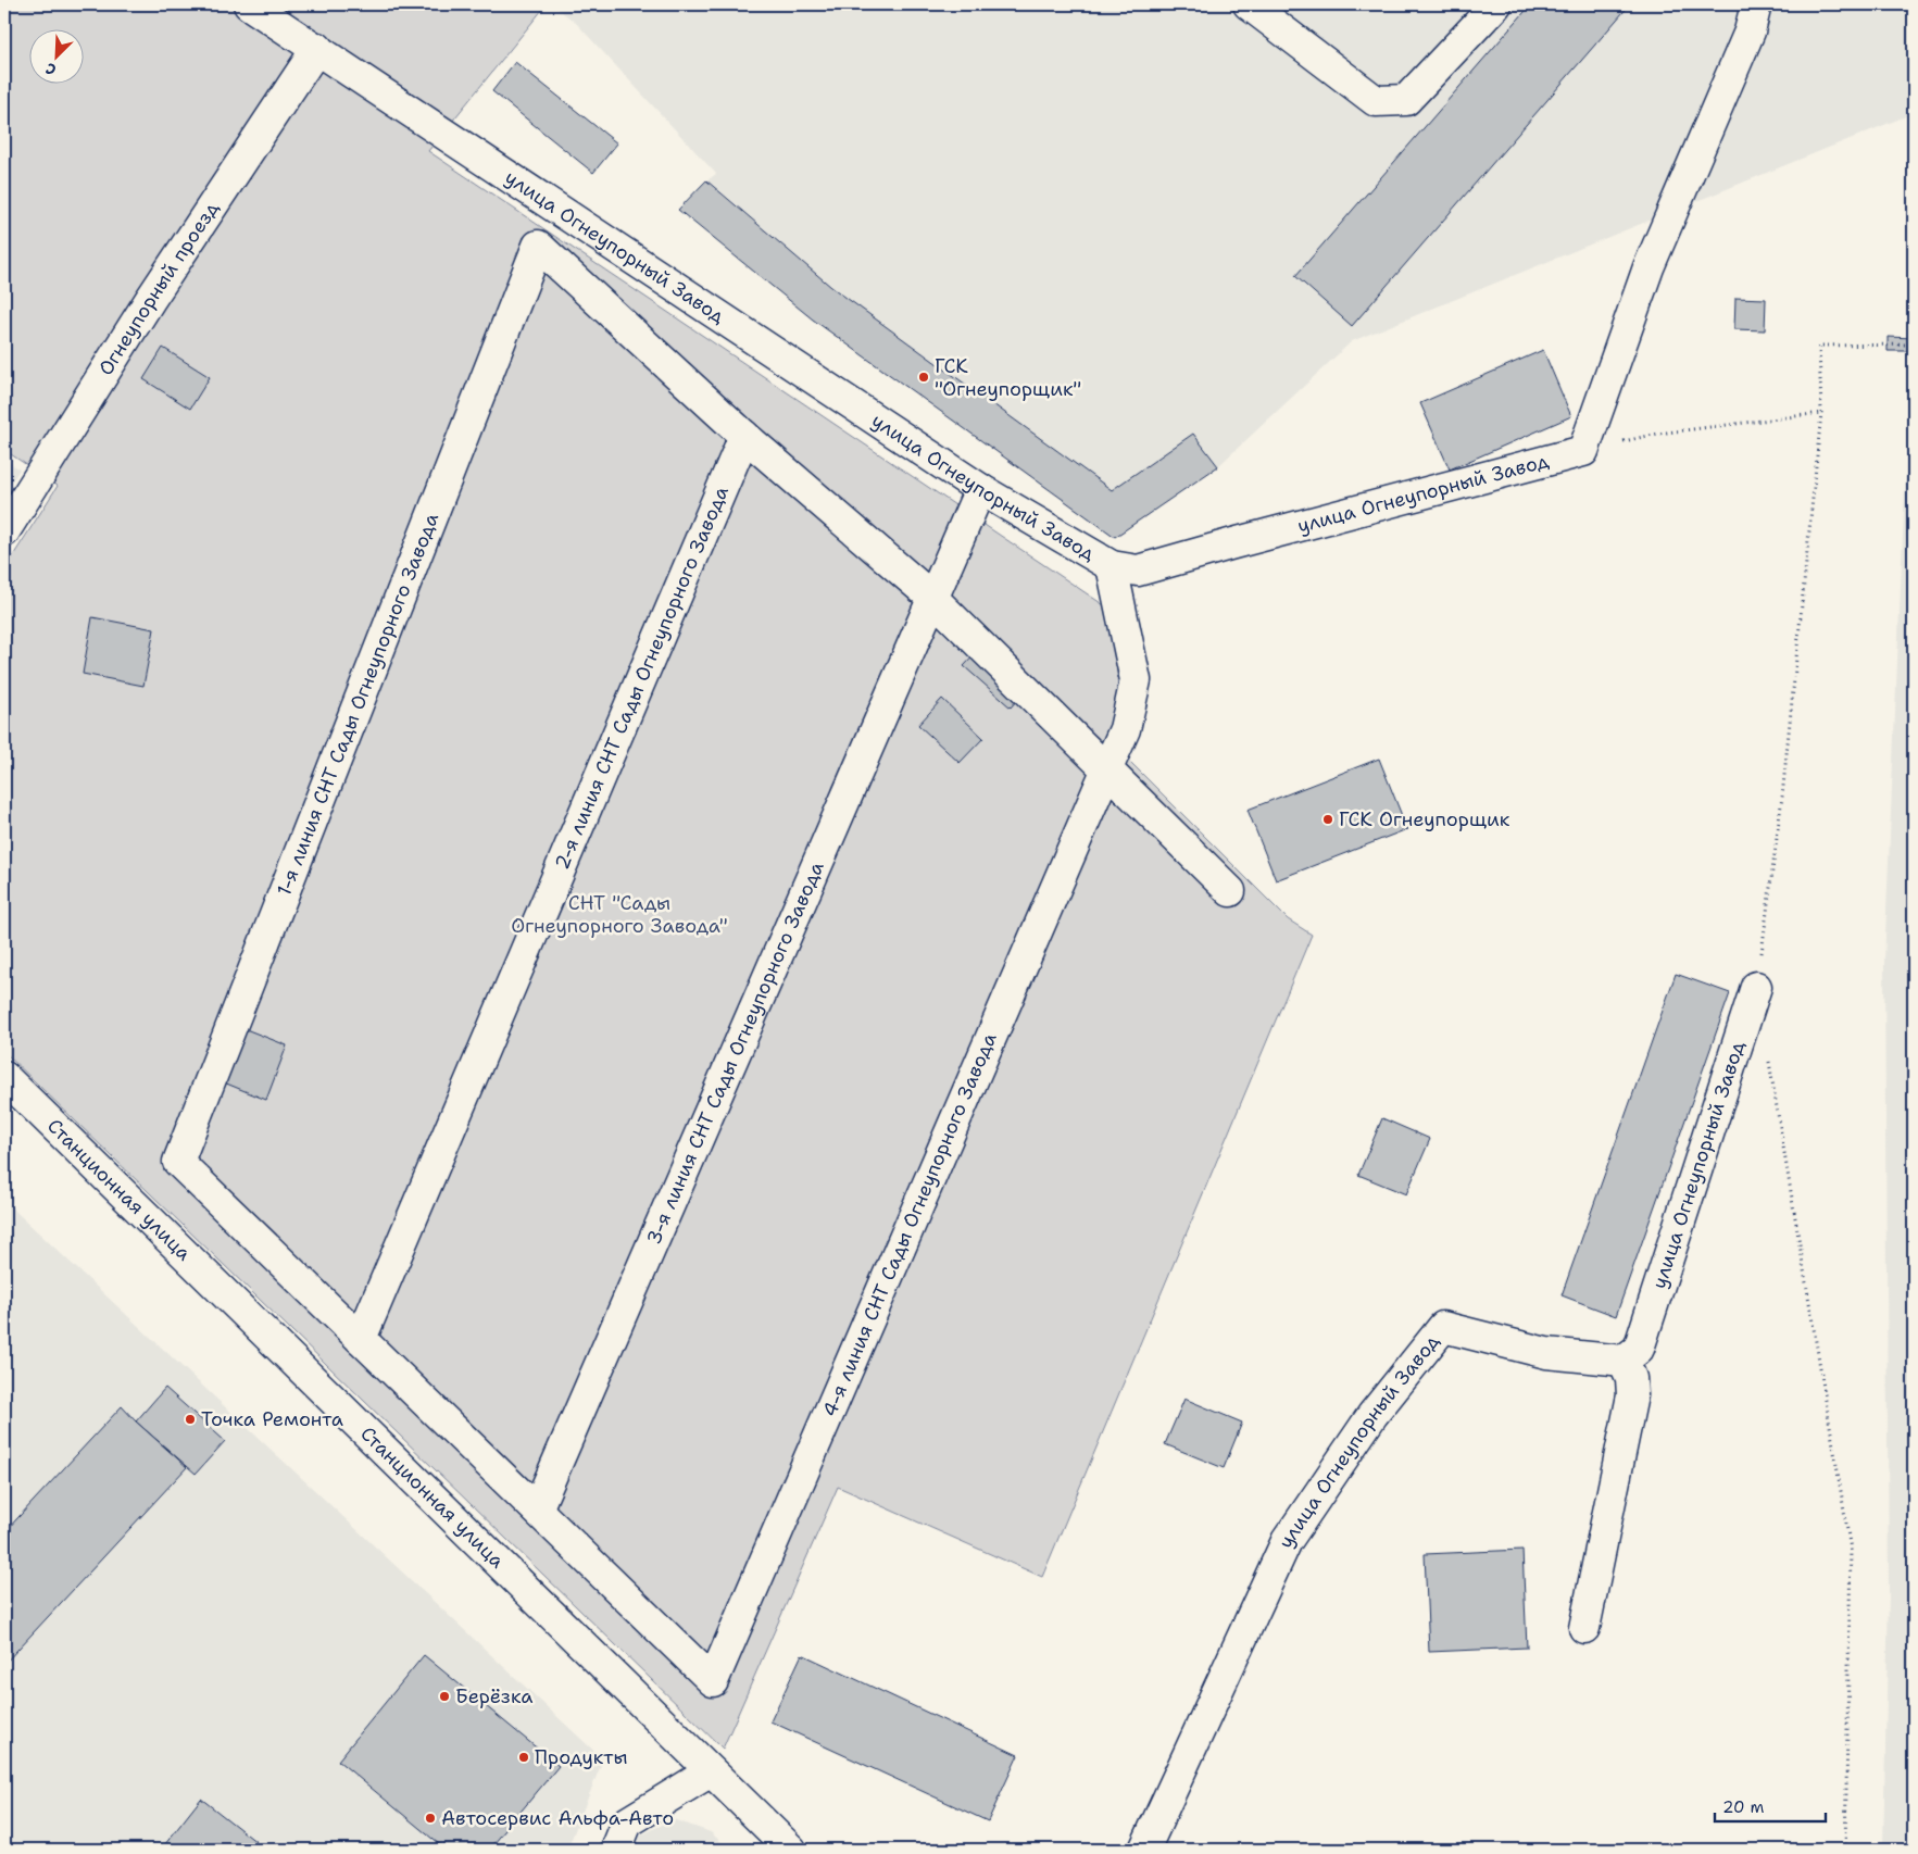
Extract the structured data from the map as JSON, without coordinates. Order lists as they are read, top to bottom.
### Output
{
  "streets": {
    "street": [
      "улица Огнеупорный Завод",
      "Огнеупорный проезд",
      "2-я линия СНТ Сады Огнеупорного Завода",
      "1-я линия СНТ Сады Огнеупорного Завода",
      "3-я линия СНТ Сады Огнеупорного Завода",
      "Станционная улица",
      "4-я линия СНТ Сады Огнеупорного Завода"
    ]
  },
  "crossings": [
    ["улица Огнеупорный Завод", "Огнеупорный проезд"],
    ["улица Огнеупорный Завод", "3-я линия СНТ Сады Огнеупорного Завода"],
    ["улица Огнеупорный Завод", "4-я линия СНТ Сады Огнеупорного Завода"],
    ["2-я линия СНТ Сады Огнеупорного Завода", "1-я линия СНТ Сады Огнеупорного Завода"],
    ["3-я линия СНТ Сады Огнеупорного Завода", "4-я линия СНТ Сады Огнеупорного Завода"]
  ],
  "parks": ["СНТ \"Сады Огнеупорного Завода\""],
  "places": [
    "ГСК \"Огнеупорщик\"",
    "ГСК Огнеупорщик",
    "Точка Ремонта",
    "Берёзка",
    "Продукты",
    "Автосервис Альфа-Авто"
  ],
  "scale_bar": "20 m",
  "north": "bottom left"
}
